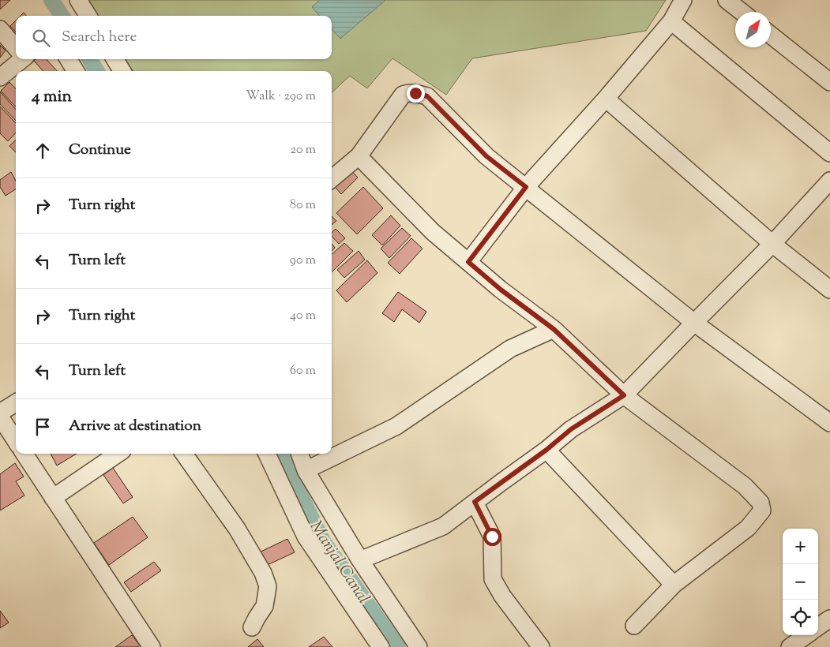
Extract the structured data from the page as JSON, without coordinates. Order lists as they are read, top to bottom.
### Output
{
  "water": ["Manjal Canal"],
  "north": "top right",
  "page": {
    "search": "Search here",
    "heading": ["4 min", "Walk · 290 m"],
    "list": [
      ["Continue", "20 m"],
      ["Turn right", "80 m"],
      ["Turn left", "90 m"],
      ["Turn right", "40 m"],
      ["Turn left", "60 m"],
      "Arrive at destination"
    ],
    "map_buttons": ["+", "−"]
  }
}
